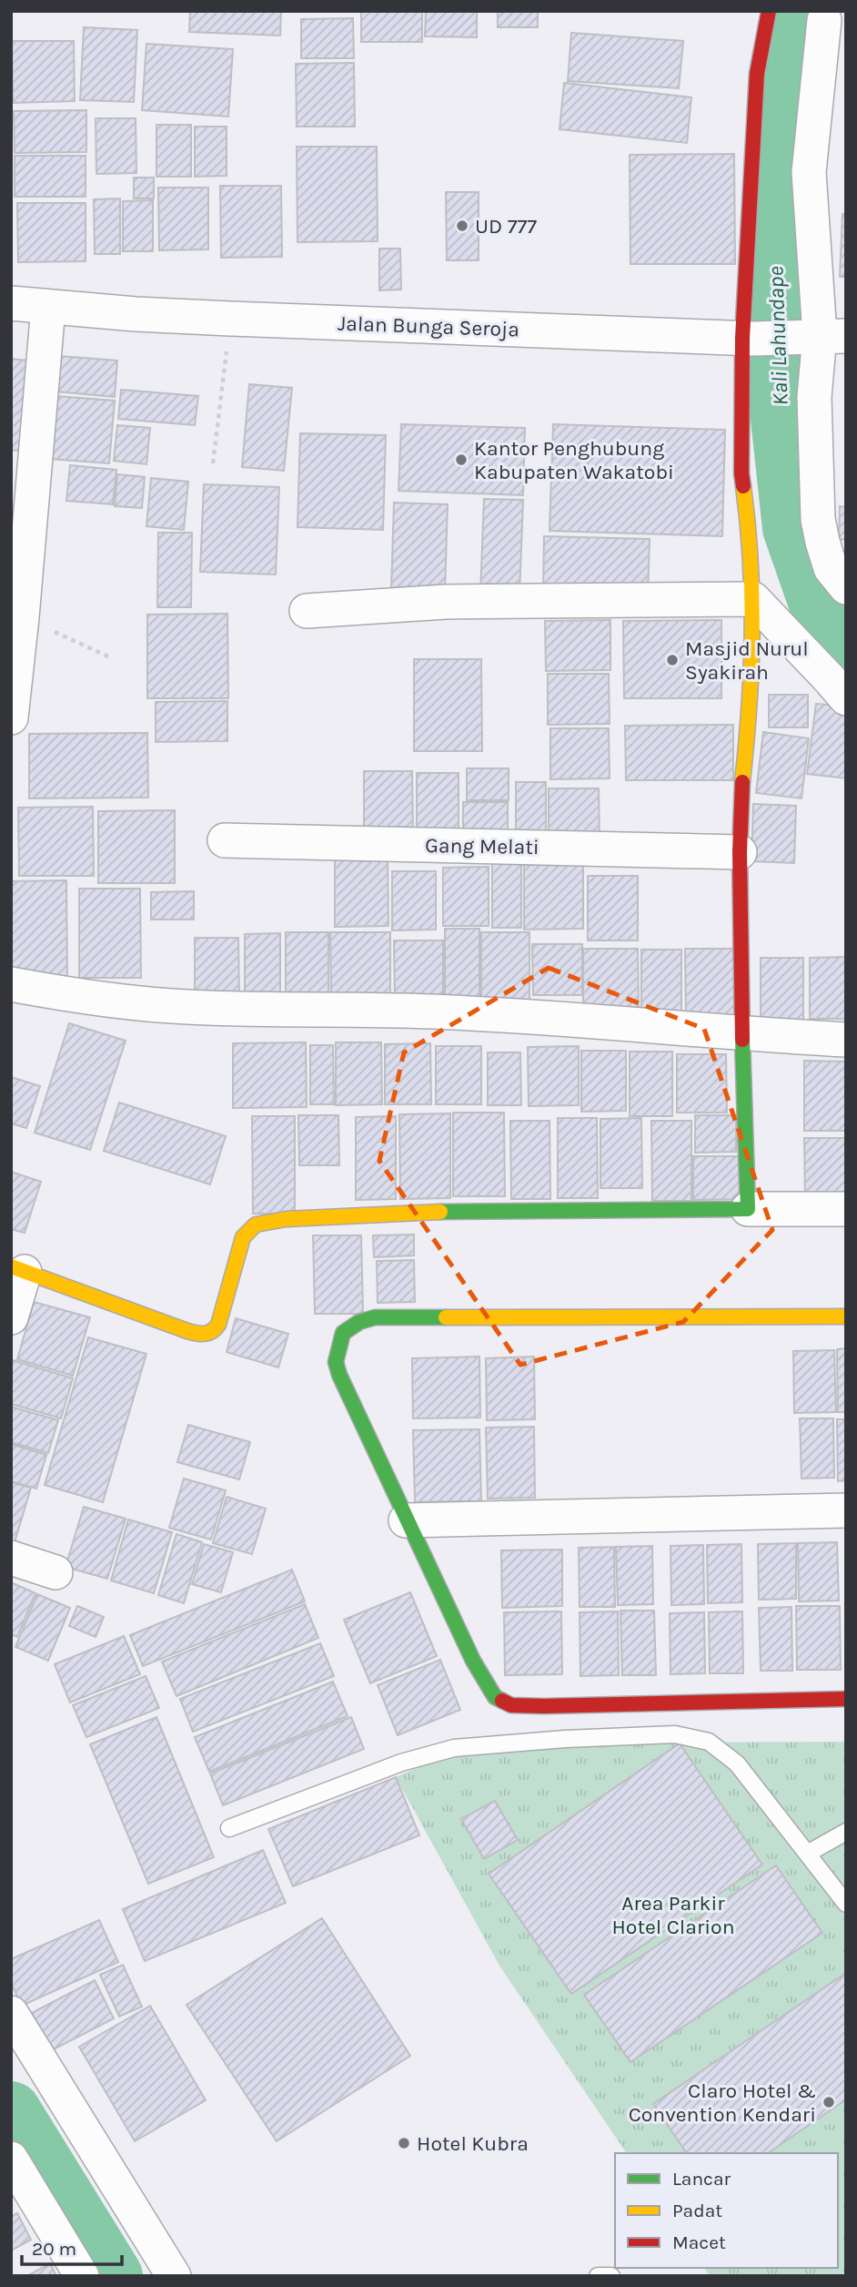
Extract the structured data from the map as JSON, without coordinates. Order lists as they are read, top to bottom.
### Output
{
  "streets": {
    "street": ["Jalan Bunga Seroja", "Gang Melati"]
  },
  "water": ["Kali Lahundape"],
  "parks": ["Area Parkir Hotel Clarion"],
  "places": [
    "UD 777",
    "Kantor Penghubung Kabupaten Wakatobi",
    "Masjid Nurul Syakirah",
    "Claro Hotel & Convention Kendari",
    "Hotel Kubra"
  ],
  "legend": ["Lancar", "Padat", "Macet"],
  "scale_bar": "20 m"
}
